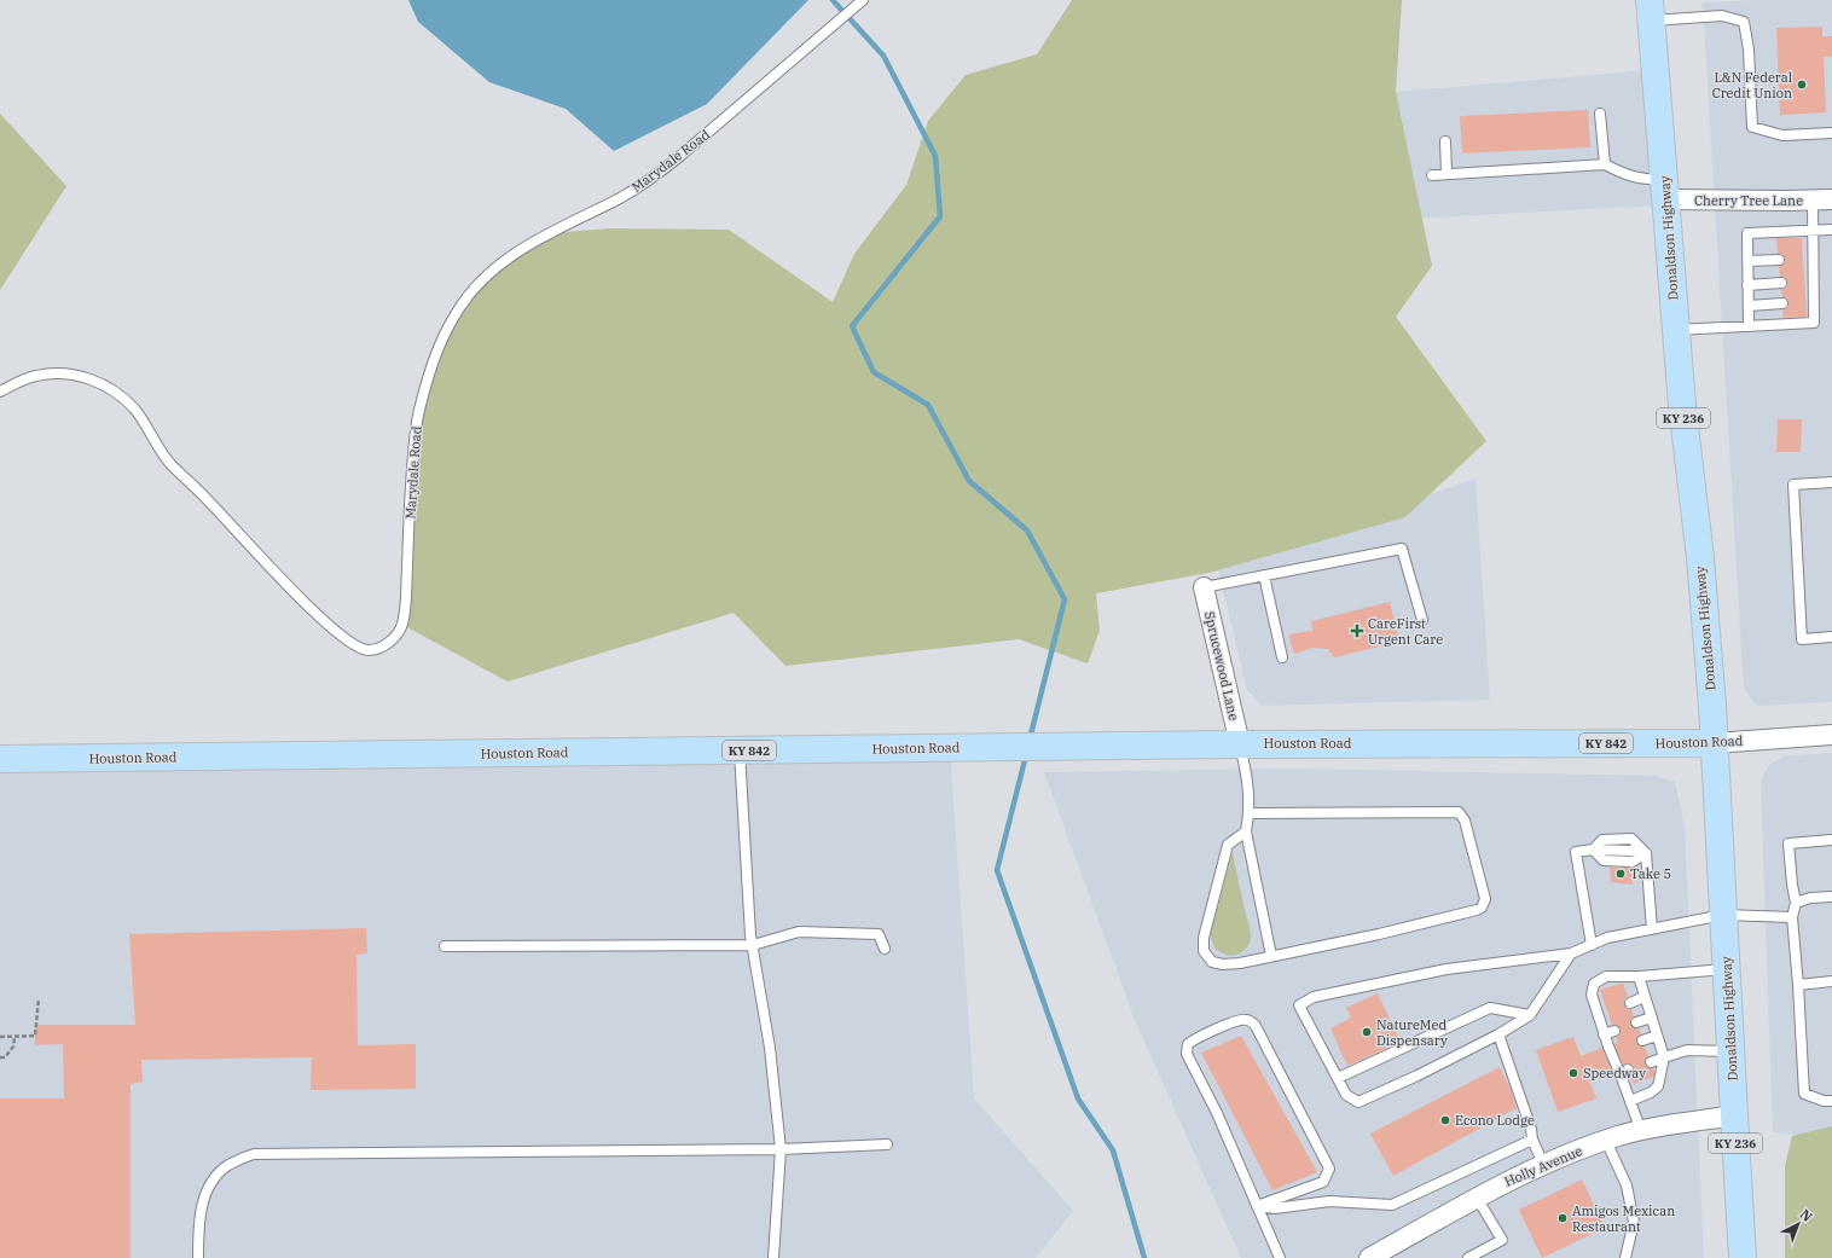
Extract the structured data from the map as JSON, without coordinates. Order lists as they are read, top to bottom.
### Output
{
  "streets": {
    "main road": [
      "Donaldson Highway",
      "KY 236",
      "Houston Road",
      "KY 842"
    ],
    "street": ["Cherry Tree Lane", "Sprucewood Lane", "Holly Avenue"],
    "lane": ["Marydale Road"]
  },
  "crossings": [
    ["Cherry Tree Lane", "Donaldson Highway"],
    ["Donaldson Highway", "Houston Road"],
    ["Donaldson Highway", "Holly Avenue"],
    ["Sprucewood Lane", "Houston Road"]
  ],
  "places": {
    "other": [
      "L&N Federal Credit Union",
      "Take 5",
      "NatureMed Dispensary",
      "Speedway",
      "Econo Lodge",
      "Amigos Mexican Restaurant"
    ],
    "health": ["CareFirst Urgent Care"]
  },
  "north": "top right"
}
